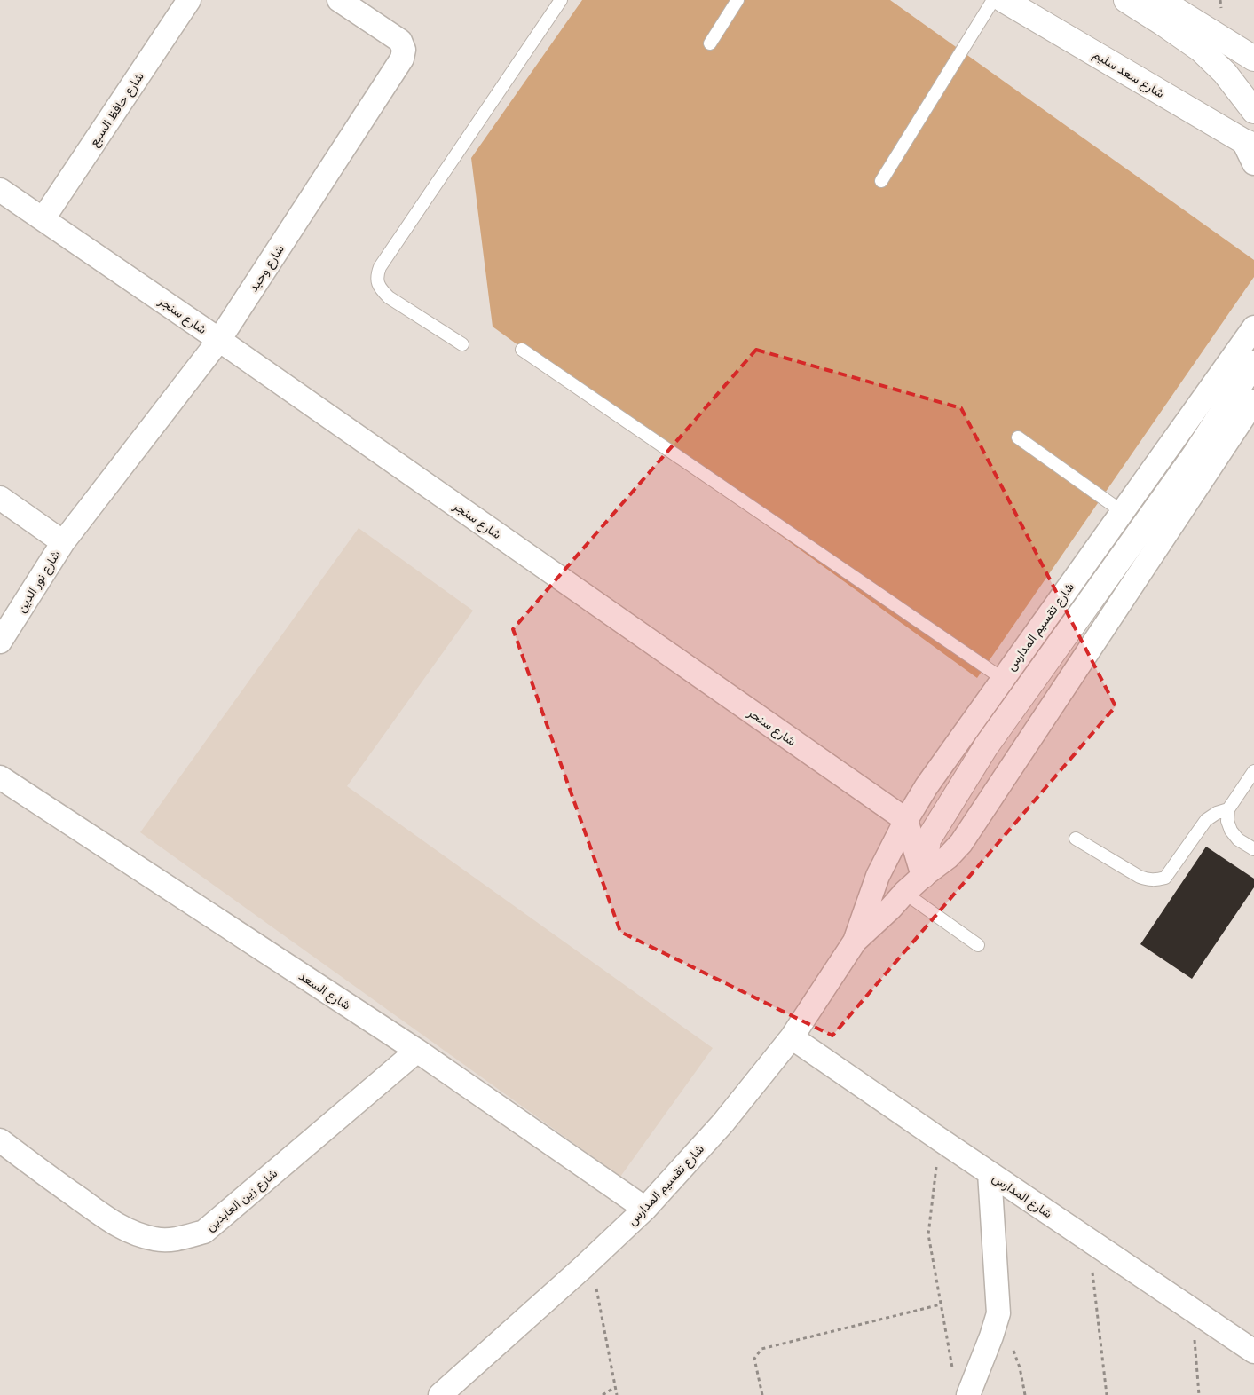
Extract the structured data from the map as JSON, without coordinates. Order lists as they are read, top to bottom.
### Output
{
  "streets": {
    "main road": ["شارع سعد سليم"],
    "street": [
      "شارع حافظ السبع",
      "شارع وحيد",
      "شارع سنجر",
      "شارع نور الدين",
      "شارع تقسيم المدارس",
      "شارع السعد",
      "شارع المدارس",
      "شارع زين العابدين"
    ]
  },
  "crossings": [
    ["شارع حافظ السبع", "شارع سنجر"],
    ["شارع وحيد", "شارع سنجر"],
    ["شارع وحيد", "شارع نور الدين"],
    ["شارع سنجر", "شارع تقسيم المدارس"],
    ["شارع تقسيم المدارس", "شارع السعد"],
    ["شارع تقسيم المدارس", "شارع المدارس"],
    ["شارع السعد", "شارع زين العابدين"]
  ]
}
